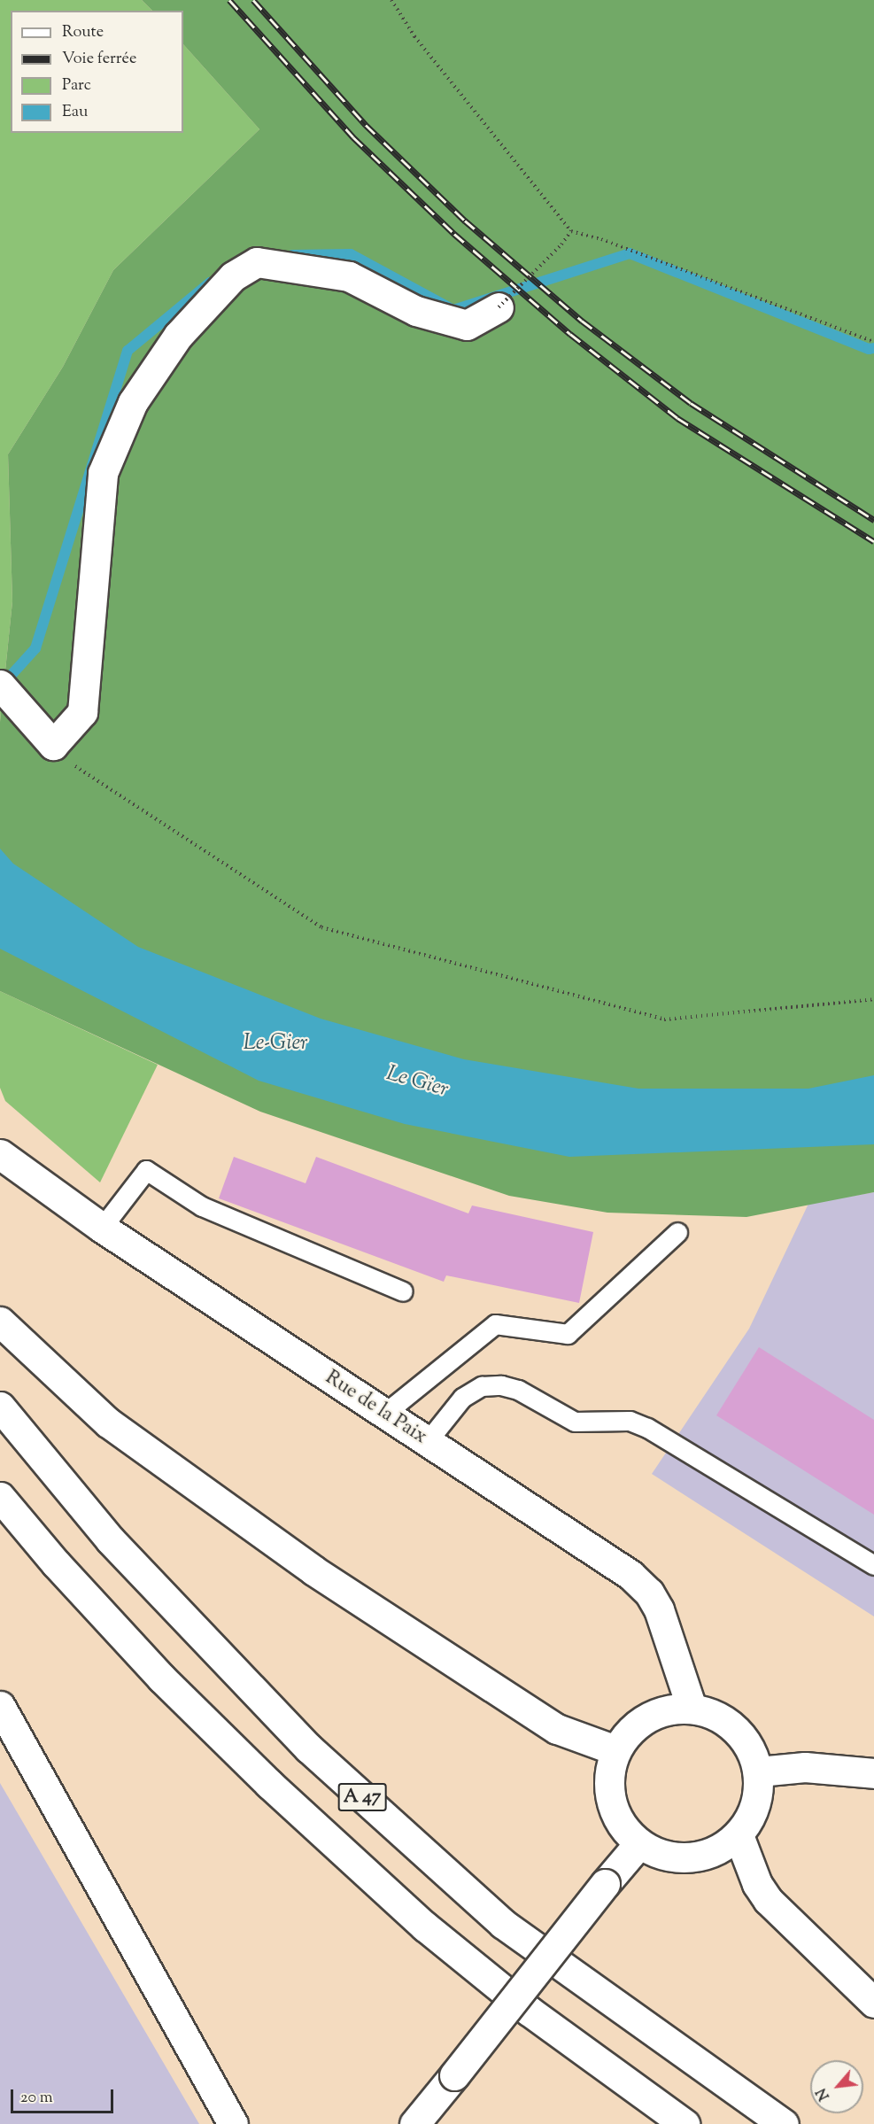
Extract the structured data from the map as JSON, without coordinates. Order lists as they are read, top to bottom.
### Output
{
  "streets": {
    "main road": ["Rue de la Paix", "A 47"]
  },
  "water": ["Le-Gier", "Le Gier"],
  "legend": [
    "Route",
    "Voie ferrée",
    "Parc",
    "Eau"
  ],
  "scale_bar": "20 m",
  "north": "bottom left"
}
